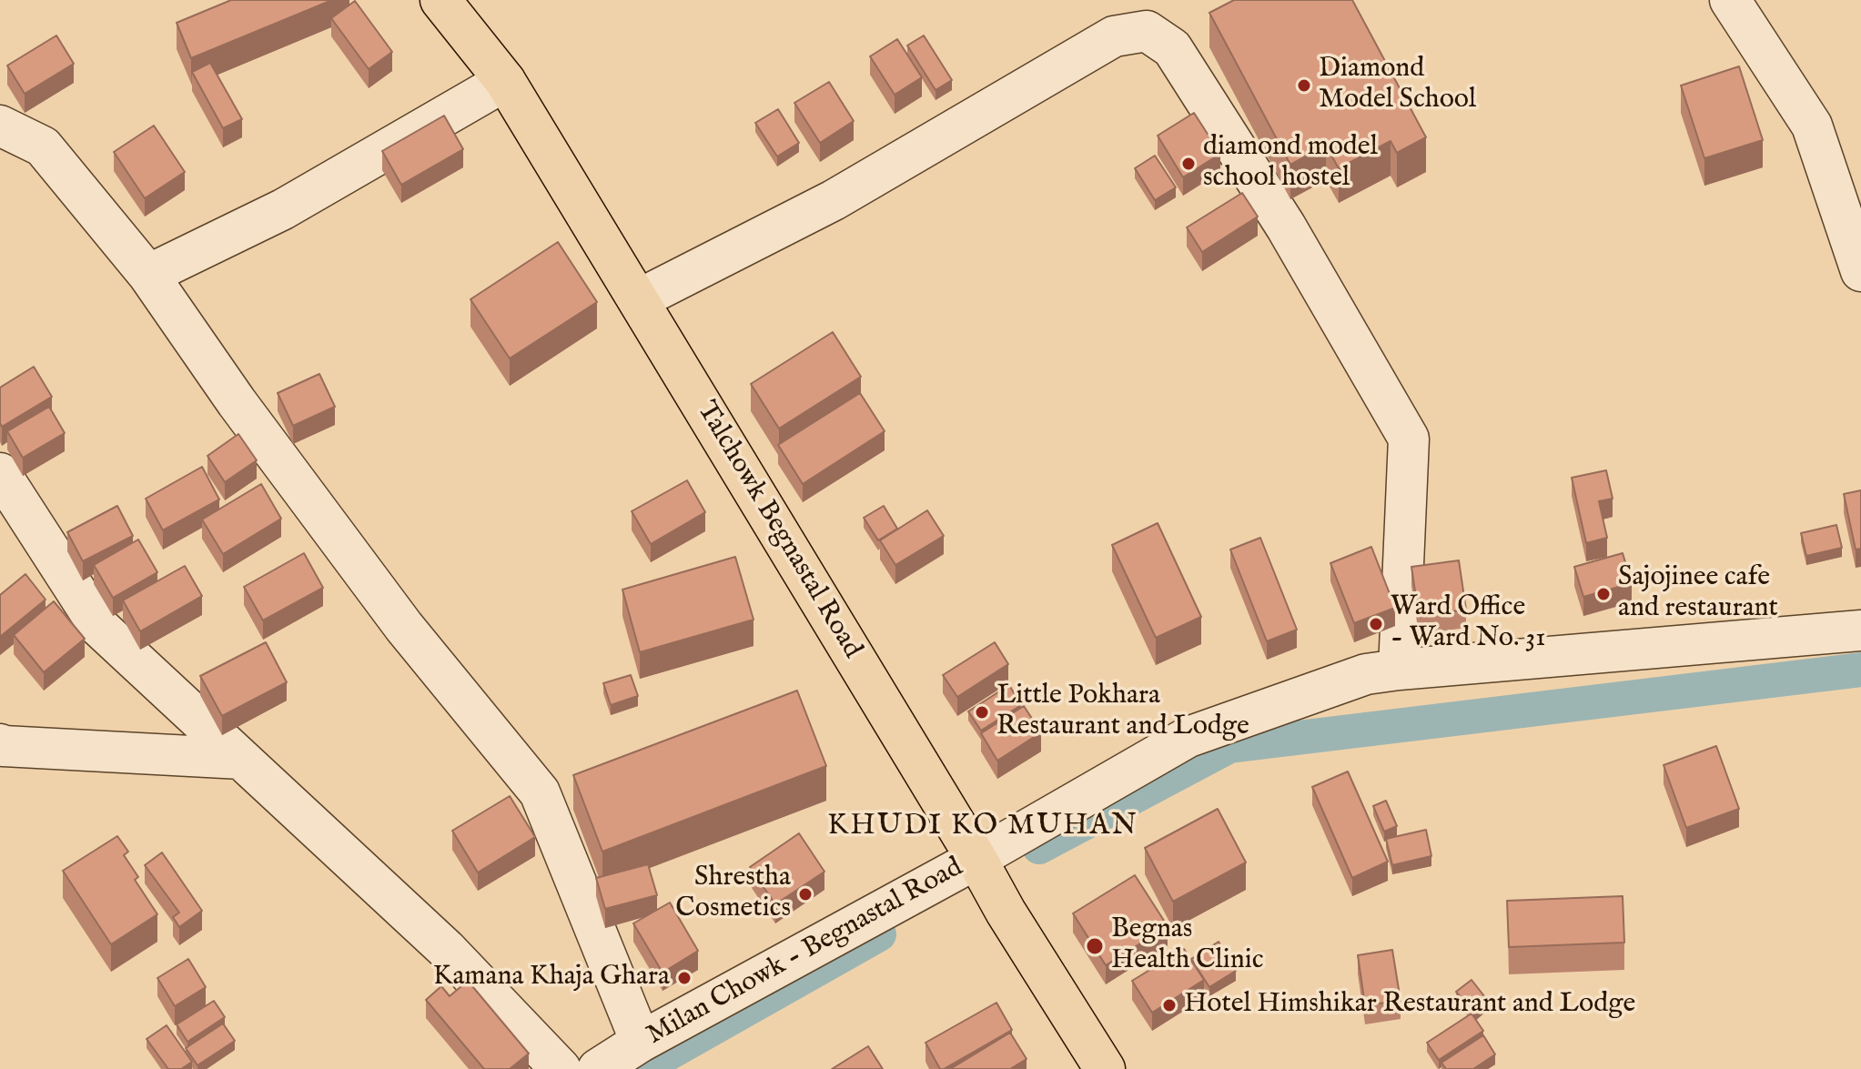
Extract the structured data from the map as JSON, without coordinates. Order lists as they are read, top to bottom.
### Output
{
  "streets": {
    "main road": ["Talchowk Begnastal Road"],
    "street": ["Milan Chowk - Begnastal Road"]
  },
  "crossings": [
    ["Talchowk Begnastal Road", "Milan Chowk - Begnastal Road"]
  ],
  "districts": ["KHUDI KO MUHAN"],
  "places": [
    "Diamond Model School",
    "diamond model school hostel",
    "Sajojinee cafe and restaurant",
    "Ward Office - Ward No. 31",
    "Little Pokhara Restaurant and Lodge",
    "Shrestha Cosmetics",
    "Begnas Health Clinic",
    "Kamana Khaja Ghara",
    "Hotel Himshikar Restaurant and Lodge"
  ]
}
